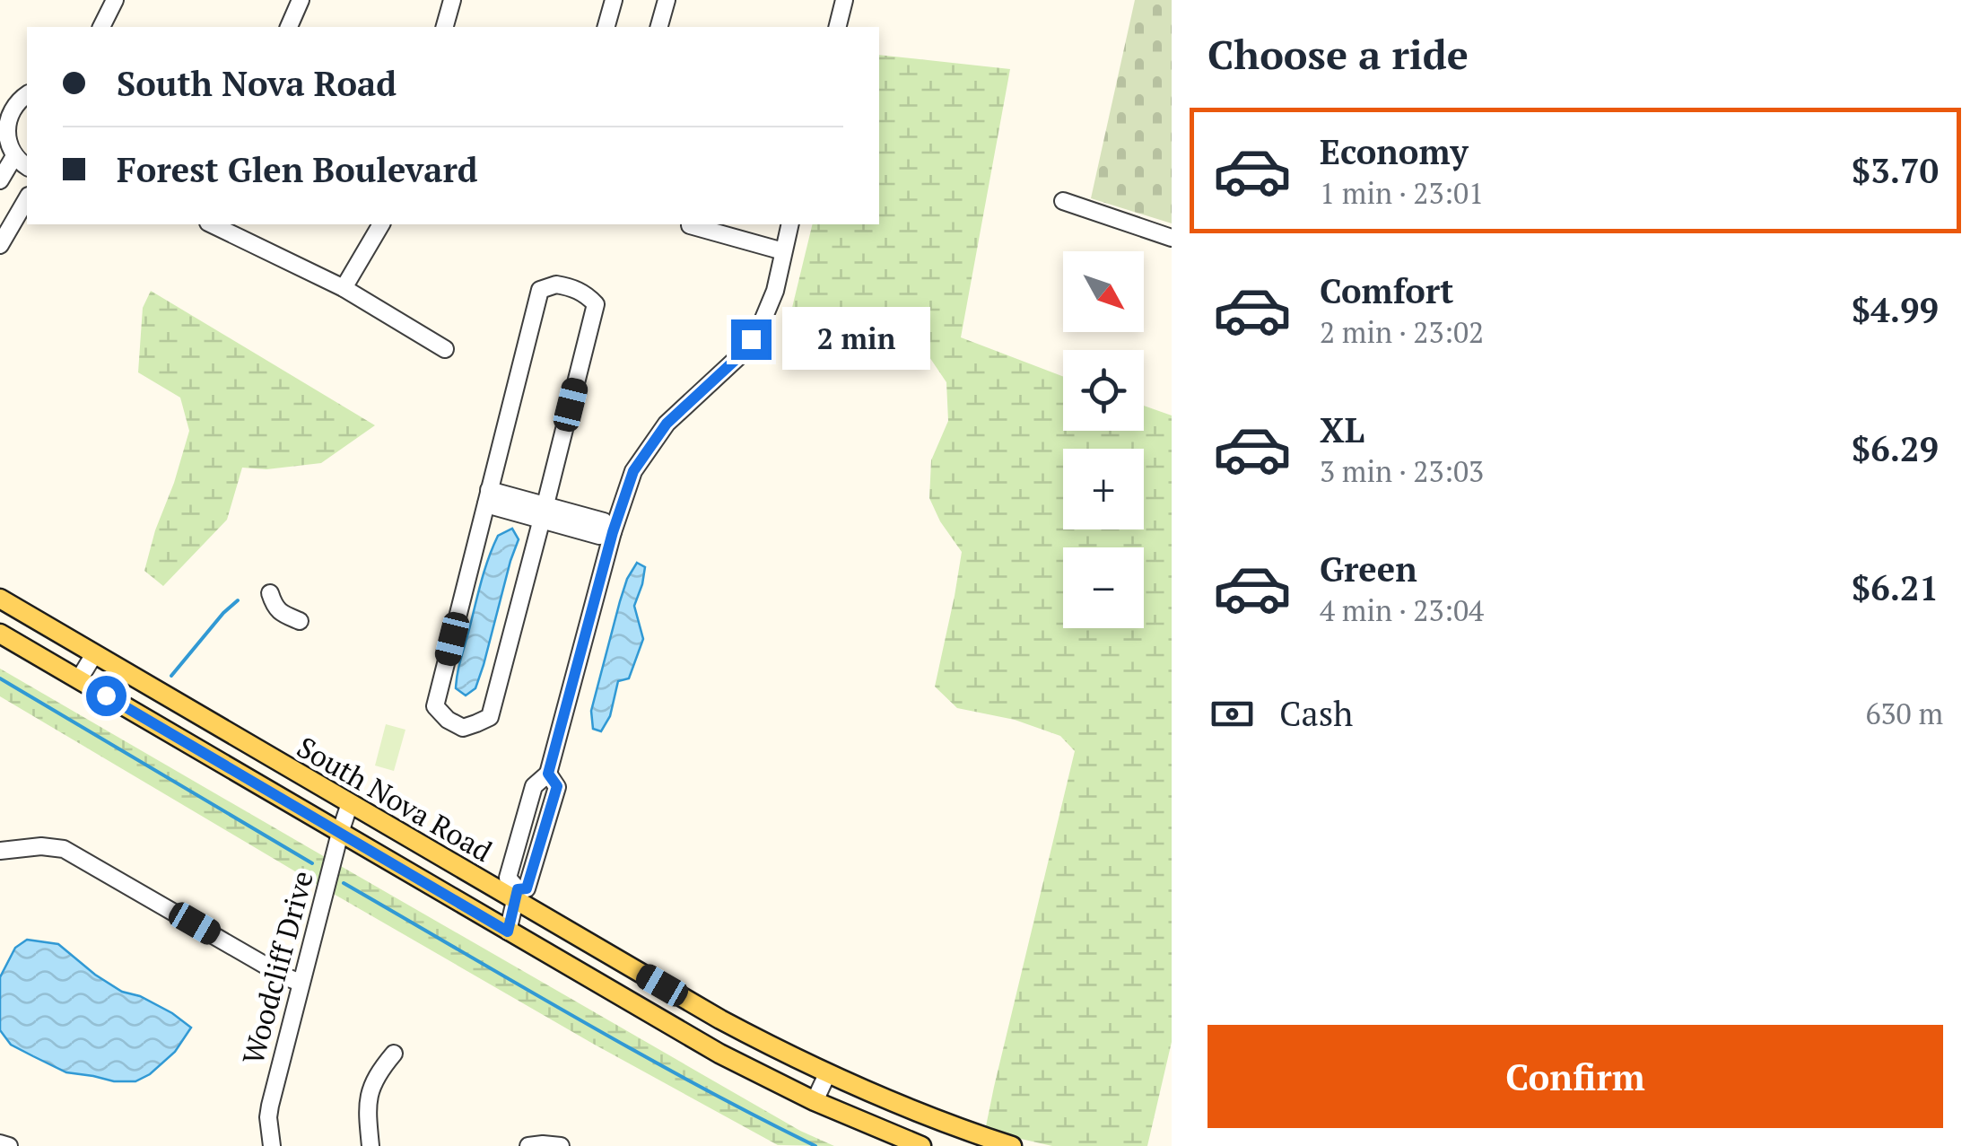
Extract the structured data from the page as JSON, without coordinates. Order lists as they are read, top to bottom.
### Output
{
  "streets": {
    "main road": ["South Nova Road"],
    "street": ["Woodcliff Drive"]
  },
  "crossings": [
    ["South Nova Road", "Woodcliff Drive"]
  ],
  "north": "bottom right",
  "page": {
    "heading": "Choose a ride",
    "banner": ["South Nova Road", "Forest Glen Boulevard"],
    "list": [
      {
        "name": "Economy",
        "note": "1 min · 23:01",
        "value": "$3.70"
      },
      {
        "name": "Comfort",
        "note": "2 min · 23:02",
        "value": "$4.99"
      },
      {
        "name": "XL",
        "note": "3 min · 23:03",
        "value": "$6.29"
      },
      {
        "name": "Green",
        "note": "4 min · 23:04",
        "value": "$6.21"
      }
    ],
    "map_buttons": ["+", "−"],
    "bubble": "2 min",
    "pay": ["Cash", "630 m"],
    "buttons": "Confirm"
  }
}
